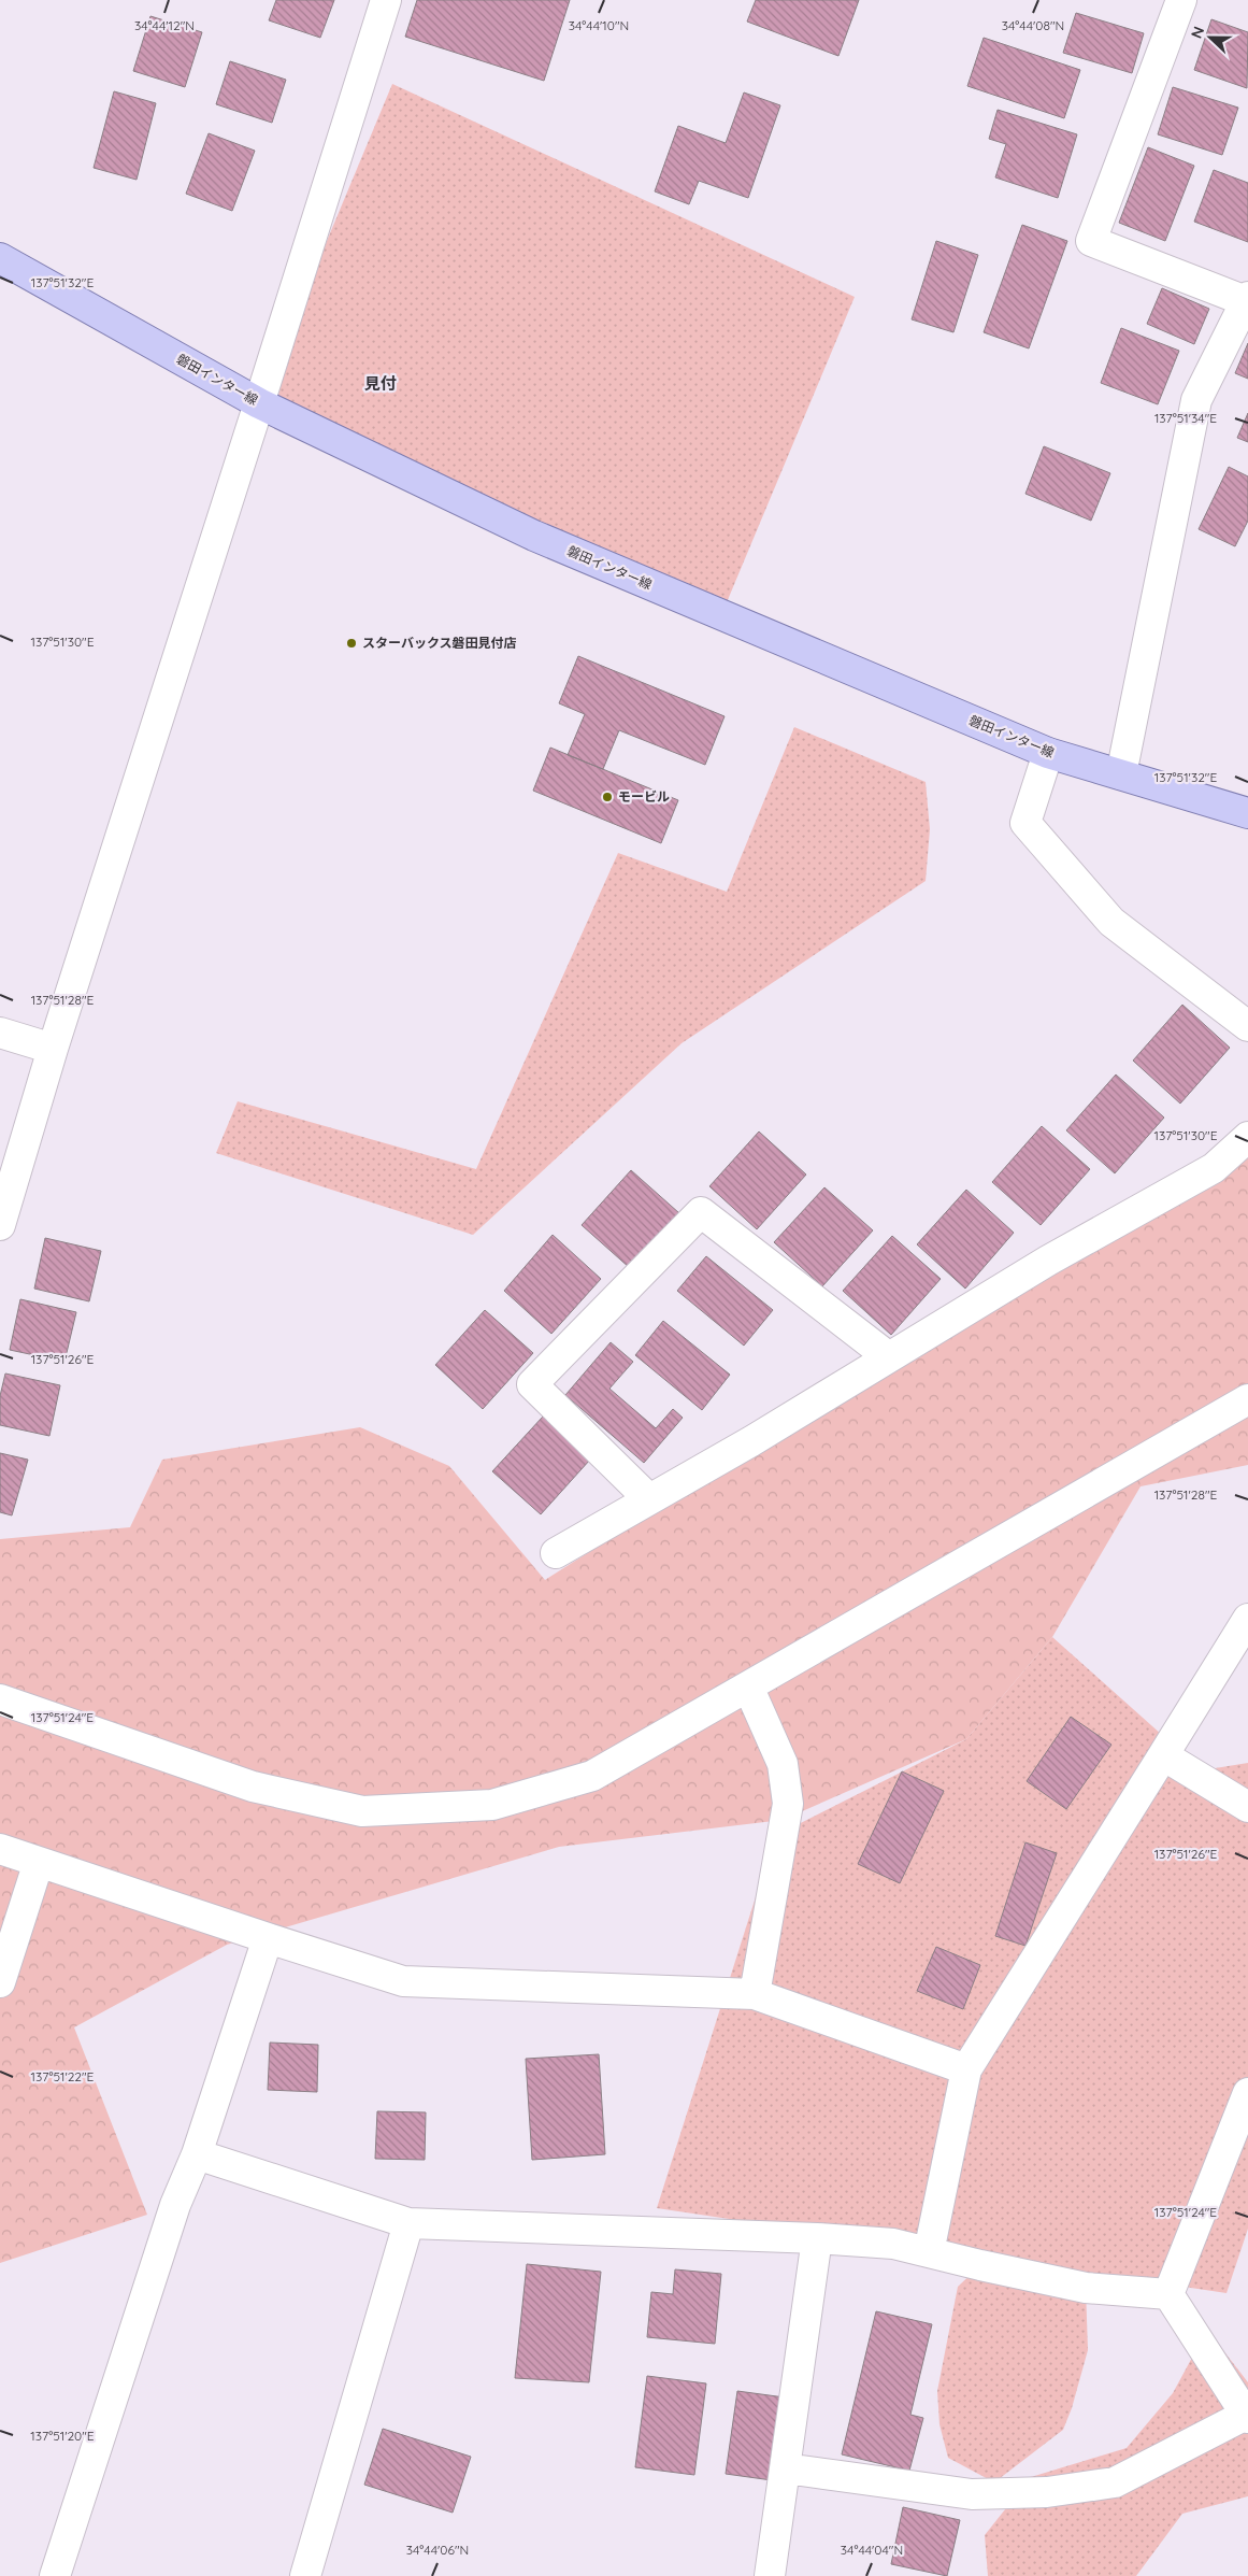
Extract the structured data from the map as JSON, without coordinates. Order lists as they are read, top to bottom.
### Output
{
  "streets": {
    "main road": ["磐田インター線"]
  },
  "districts": ["見付"],
  "places": ["スターバックス磐田見付店", "モービル"],
  "north": "left",
  "coordinates": [
    "34°44'12\"N",
    "34°44'10\"N",
    "34°44'08\"N",
    "137°51'32\"E",
    "137°51'34\"E",
    "137°51'30\"E",
    "137°51'28\"E",
    "137°51'26\"E",
    "137°51'24\"E",
    "137°51'22\"E",
    "137°51'20\"E",
    "34°44'06\"N",
    "34°44'04\"N"
  ]
}
